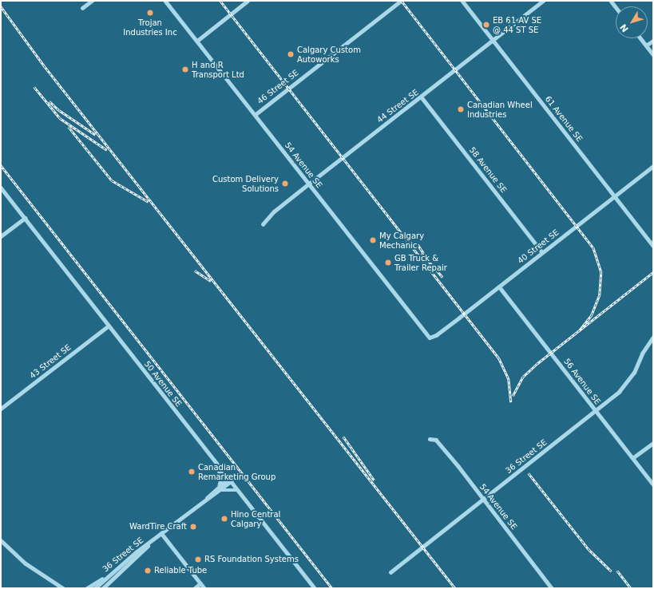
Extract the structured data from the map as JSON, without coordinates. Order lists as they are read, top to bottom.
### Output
{
  "streets": {
    "street": [
      "46 Street SE",
      "44 Street SE",
      "61 Avenue SE",
      "54 Avenue SE",
      "58 Avenue SE",
      "40 Street SE",
      "43 Street SE",
      "56 Avenue SE",
      "50 Avenue SE",
      "36 Street SE"
    ]
  },
  "crossings": [
    ["46 Street SE", "54 Avenue SE"],
    ["44 Street SE", "61 Avenue SE"],
    ["44 Street SE", "54 Avenue SE"],
    ["44 Street SE", "58 Avenue SE"],
    ["61 Avenue SE", "40 Street SE"],
    ["54 Avenue SE", "40 Street SE"],
    ["54 Avenue SE", "36 Street SE"],
    ["58 Avenue SE", "40 Street SE"],
    ["40 Street SE", "56 Avenue SE"],
    ["43 Street SE", "50 Avenue SE"],
    ["56 Avenue SE", "36 Street SE"],
    ["50 Avenue SE", "36 Street SE"]
  ],
  "places": [
    "Trojan Industries Inc",
    "EB 61 AV SE @ 44 ST SE",
    "Calgary Custom Autoworks",
    "H and R Transport Ltd",
    "Canadian Wheel Industries",
    "Custom Delivery Solutions",
    "My Calgary Mechanic",
    "GB Truck & Trailer Repair",
    "Canadian Remarketing Group",
    "Hino Central Calgary",
    "WardTire Craft",
    "RS Foundation Systems",
    "Reliable Tube"
  ],
  "north": "bottom left"
}
